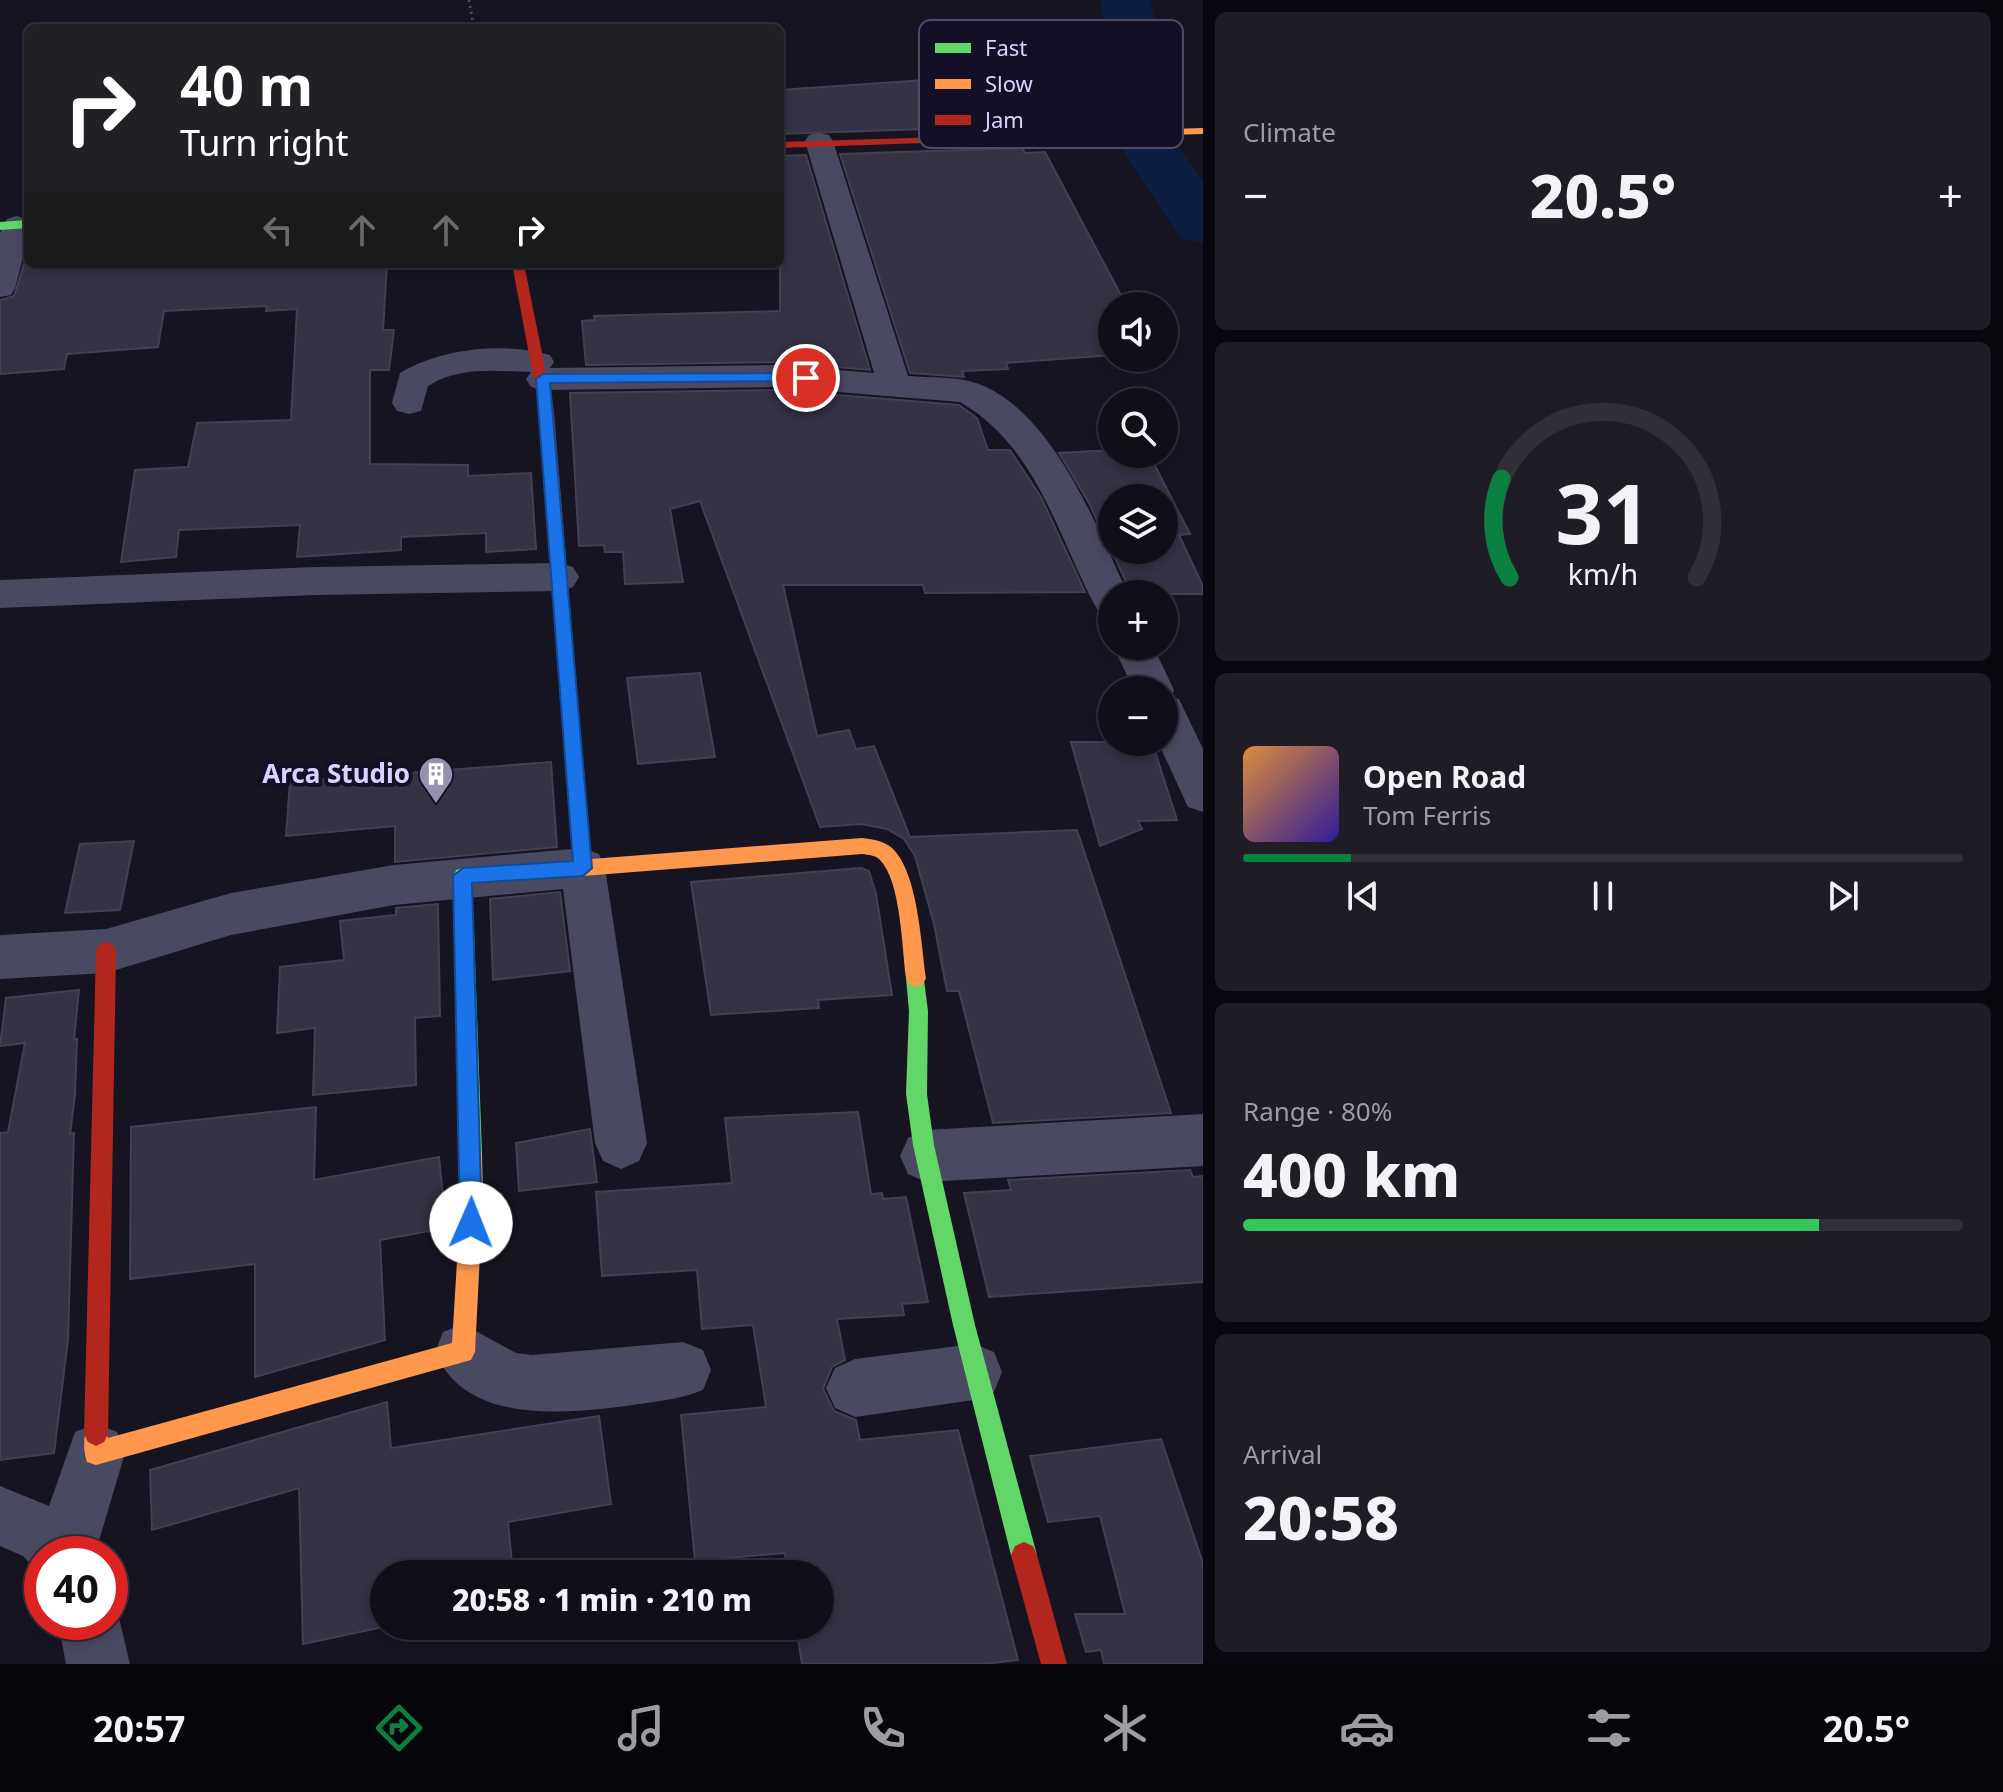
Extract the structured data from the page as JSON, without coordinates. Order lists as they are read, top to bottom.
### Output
{
  "places": {
    "building": ["Arca Studio"]
  },
  "legend": ["Fast", "Slow", "Jam"],
  "page": {
    "tile": [
      "Climate",
      ["Range · 80%", "400 km"],
      ["Arrival", "20:58"]
    ],
    "turn": ["40 m", "Turn right"],
    "heat": ["−", "20.5°", "+"],
    "map_buttons": ["+", "−"],
    "song": ["Open Road", "Tom Ferris"],
    "limit": "40",
    "trip": "20:58 · 1 min · 210 m",
    "tabs": ["20:57", "20.5°"],
    "gauge": ["31", "km/h"]
  }
}
